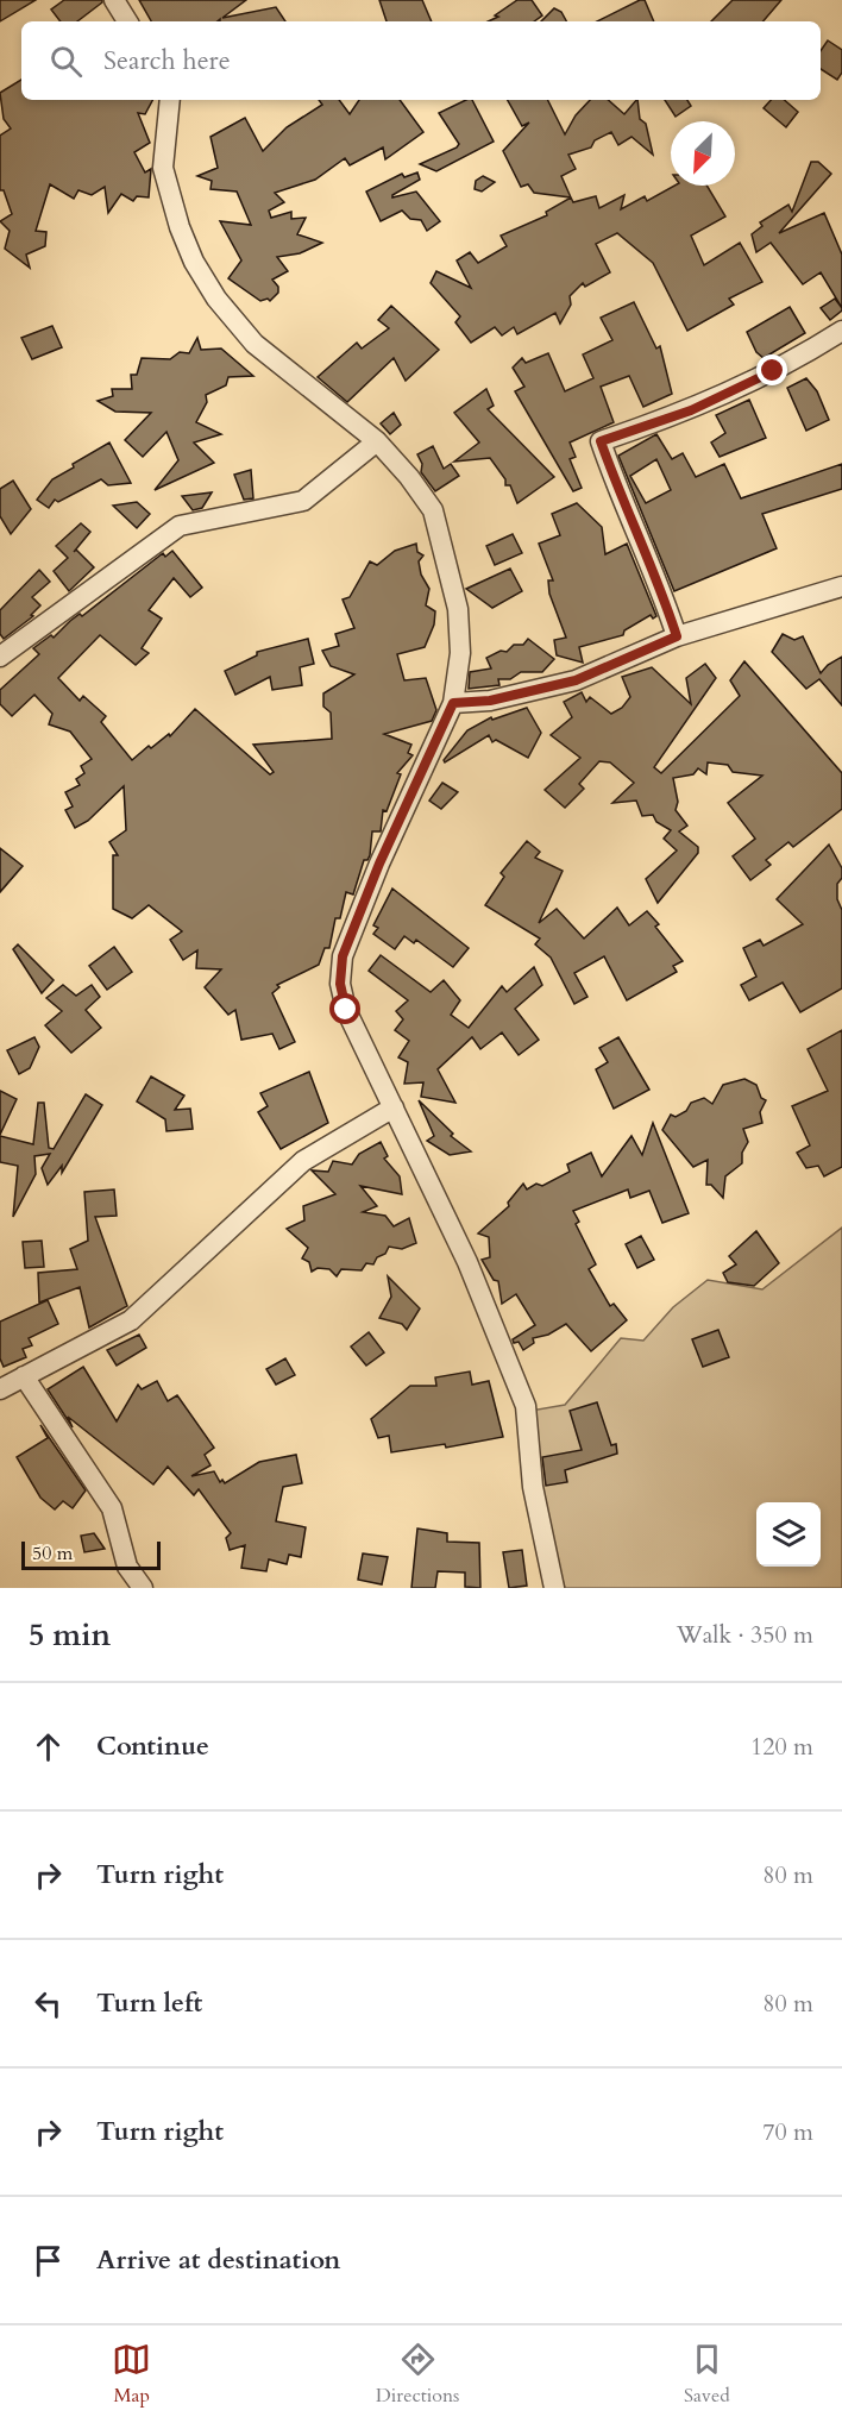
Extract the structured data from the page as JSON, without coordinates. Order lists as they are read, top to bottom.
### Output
{
  "scale_bar": "50 m",
  "north": "bottom left",
  "page": {
    "search": "Search here",
    "scale": "50 m",
    "heading": ["5 min", "Walk · 350 m"],
    "list": [
      ["Continue", "120 m"],
      ["Turn right", "80 m"],
      ["Turn left", "80 m"],
      ["Turn right", "70 m"],
      "Arrive at destination"
    ],
    "nav": ["Map", "Directions", "Saved"]
  }
}
